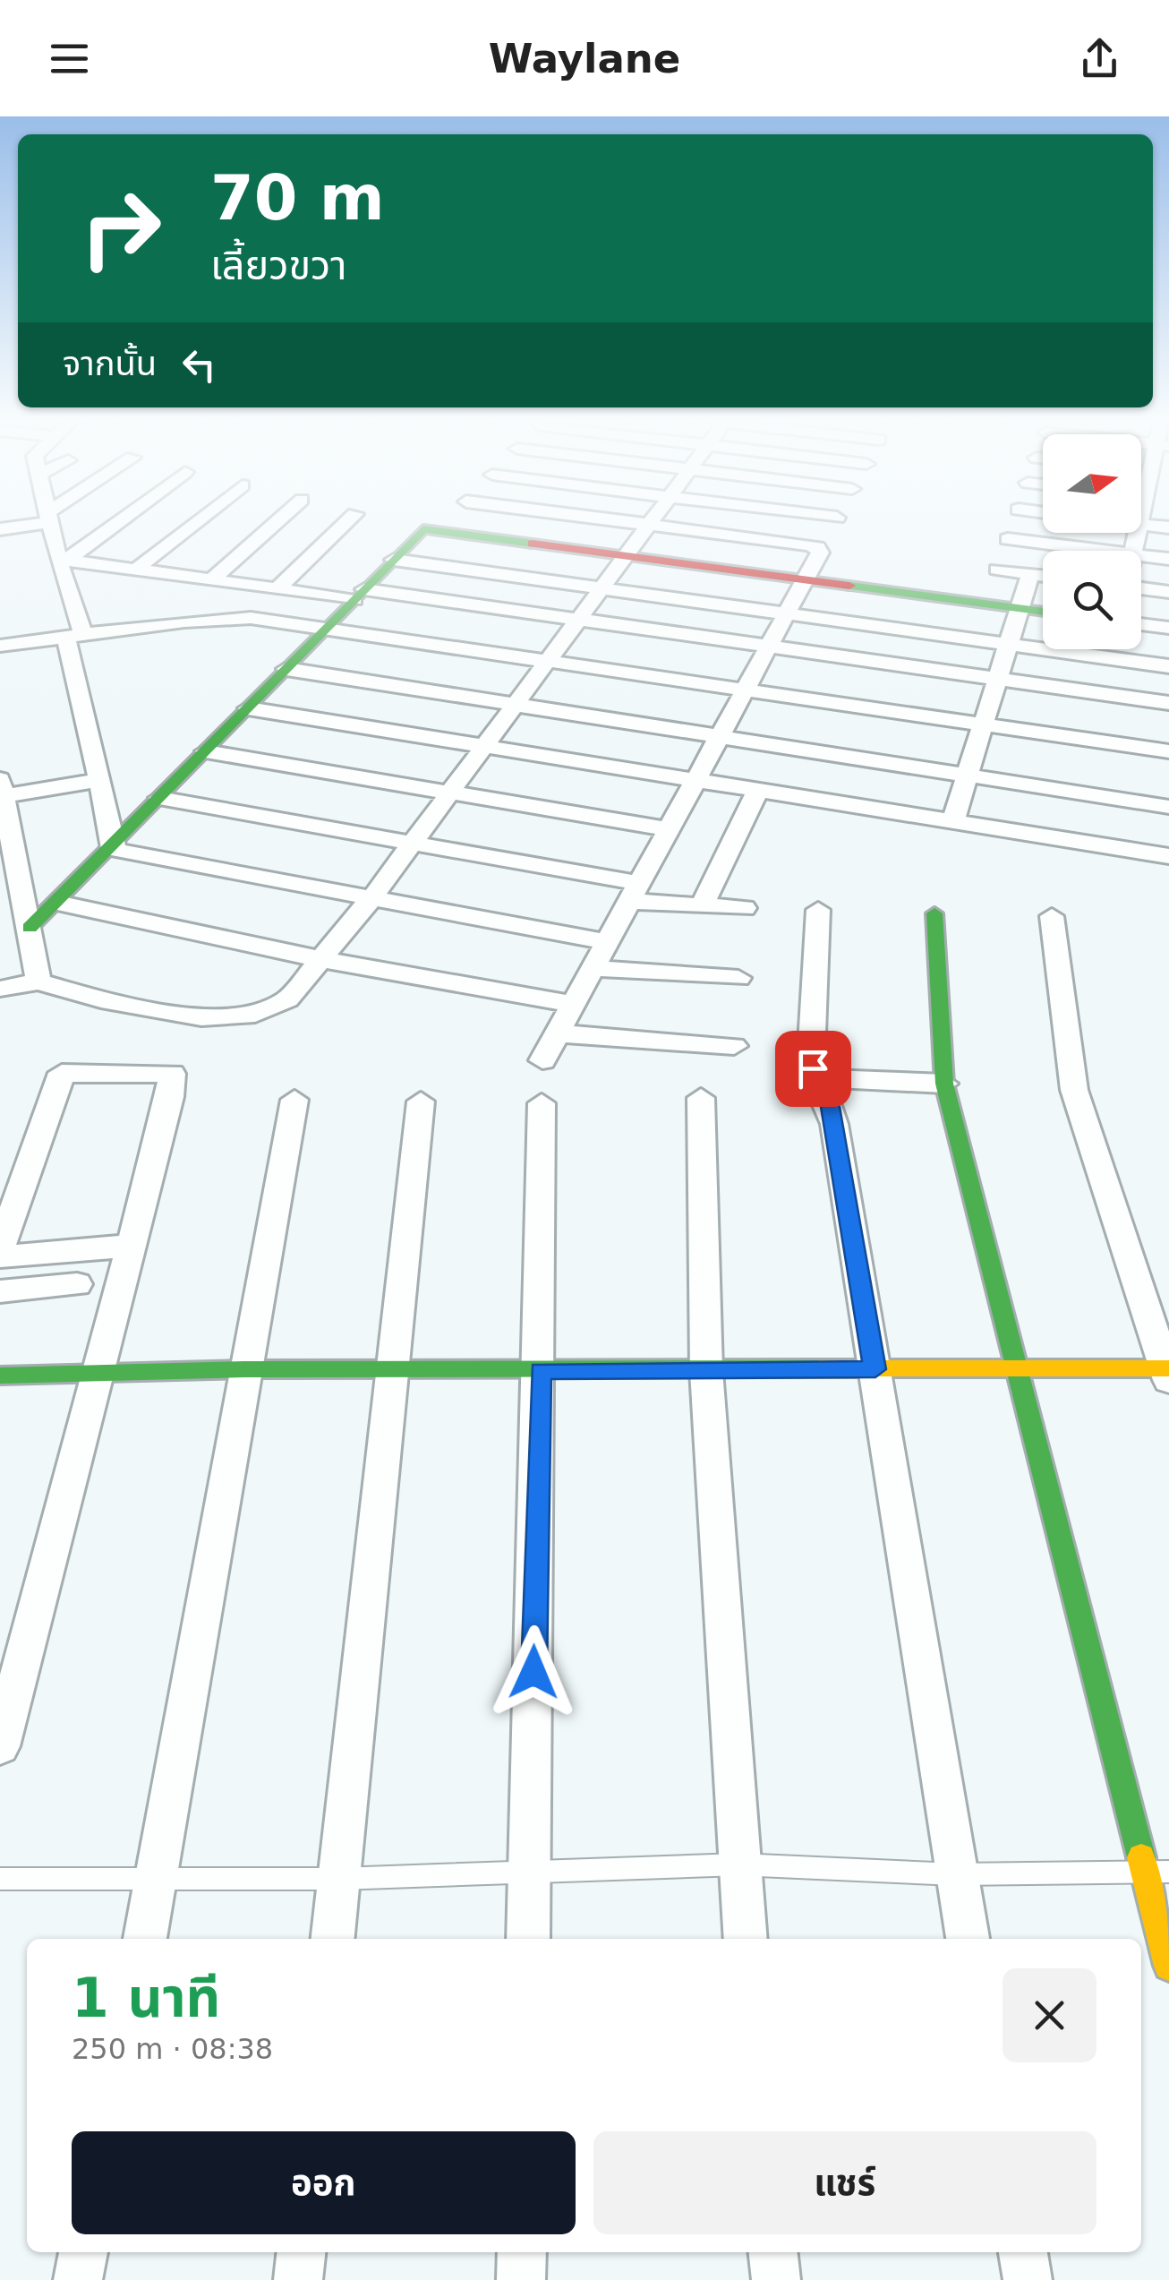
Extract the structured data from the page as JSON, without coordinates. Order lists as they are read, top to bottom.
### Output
{
  "north": "right",
  "page": {
    "header": "Waylane",
    "turn": ["70 m", "เลี้ยวขวา"],
    "then": "จากนั้น",
    "heading": ["1 นาที", "250 m · 08:38"],
    "buttons": ["ออก", "แชร์"]
  }
}
